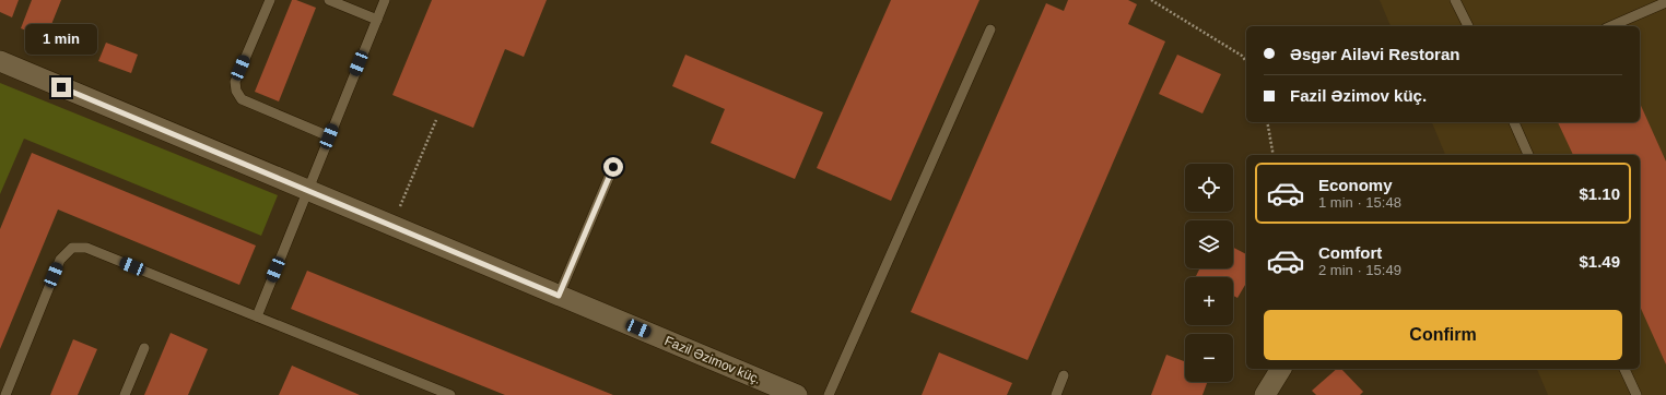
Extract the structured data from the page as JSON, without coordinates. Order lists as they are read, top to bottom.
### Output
{
  "streets": {
    "street": ["Fazil Əzimov küç."]
  },
  "page": {
    "bubble": "1 min",
    "banner": ["Əsgər Ailəvi Restoran", "Fazil Əzimov küç."],
    "list": [
      {
        "name": "Economy",
        "note": "1 min · 15:48",
        "value": "$1.10"
      },
      {
        "name": "Comfort",
        "note": "2 min · 15:49",
        "value": "$1.49"
      }
    ],
    "map_buttons": ["+", "−"],
    "buttons": "Confirm"
  }
}
